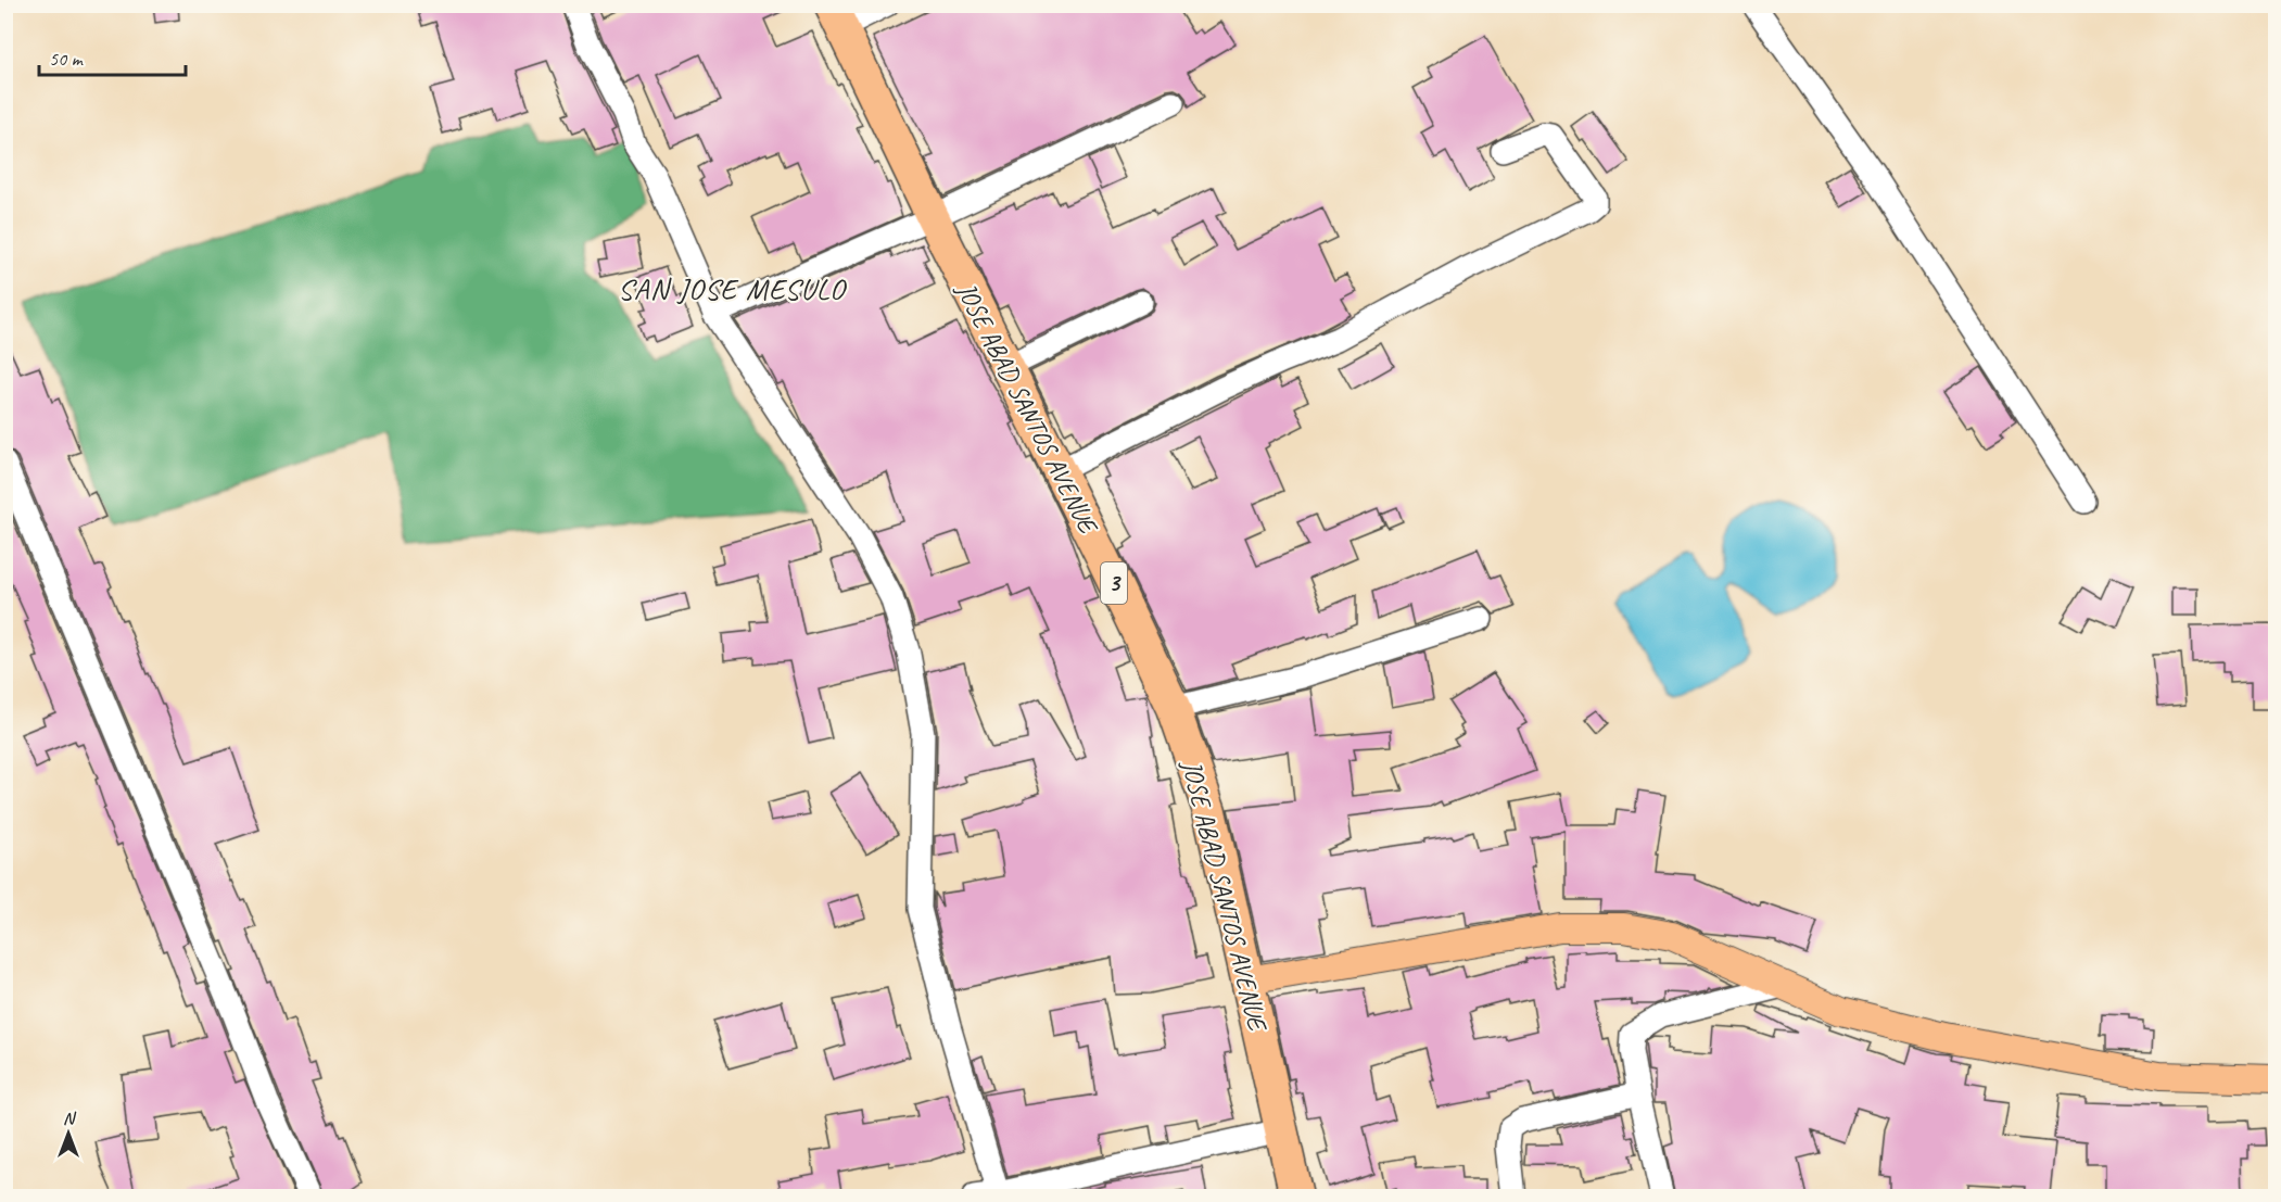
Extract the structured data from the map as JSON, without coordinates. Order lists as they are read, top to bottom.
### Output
{
  "streets": {
    "highway": ["JOSE ABAD SANTOS AVENUE", "3"]
  },
  "districts": ["SAN JOSE MESULO"],
  "scale_bar": "50 m",
  "north": "top"
}
